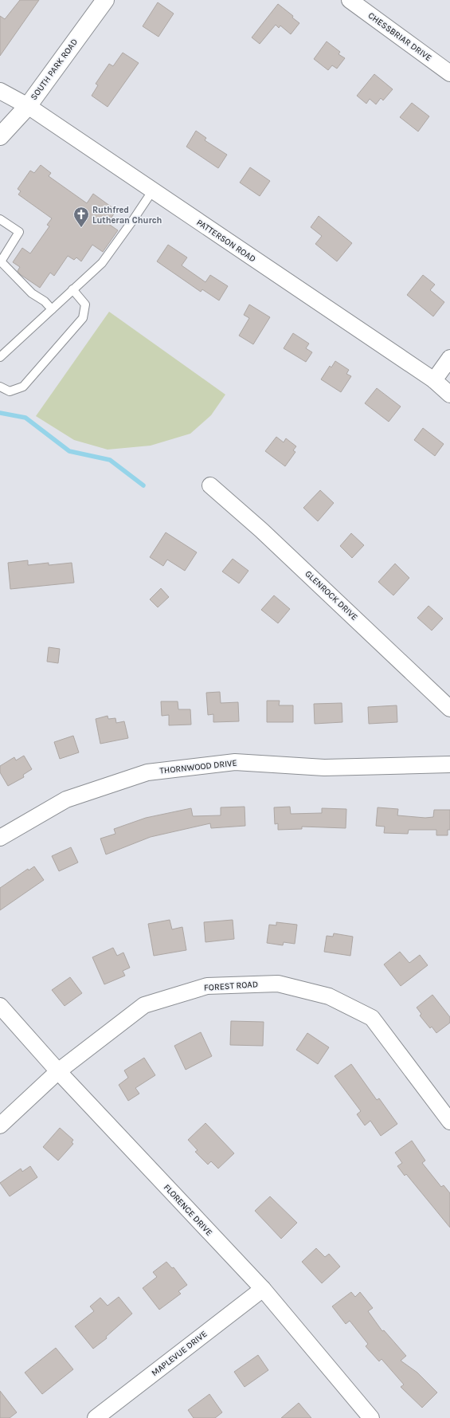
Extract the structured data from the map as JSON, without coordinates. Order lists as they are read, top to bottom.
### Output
{
  "streets": {
    "main road": ["SOUTH PARK ROAD"],
    "street": [
      "CHESSBRIAR DRIVE",
      "PATTERSON ROAD",
      "GLENROCK DRIVE",
      "THORNWOOD DRIVE",
      "FOREST ROAD",
      "FLORENCE DRIVE",
      "MAPLEVUE DRIVE"
    ]
  },
  "crossings": [
    ["SOUTH PARK ROAD", "PATTERSON ROAD"],
    ["FOREST ROAD", "FLORENCE DRIVE"],
    ["FLORENCE DRIVE", "MAPLEVUE DRIVE"]
  ],
  "places": {
    "church": ["Ruthfred Lutheran Church"]
  }
}
